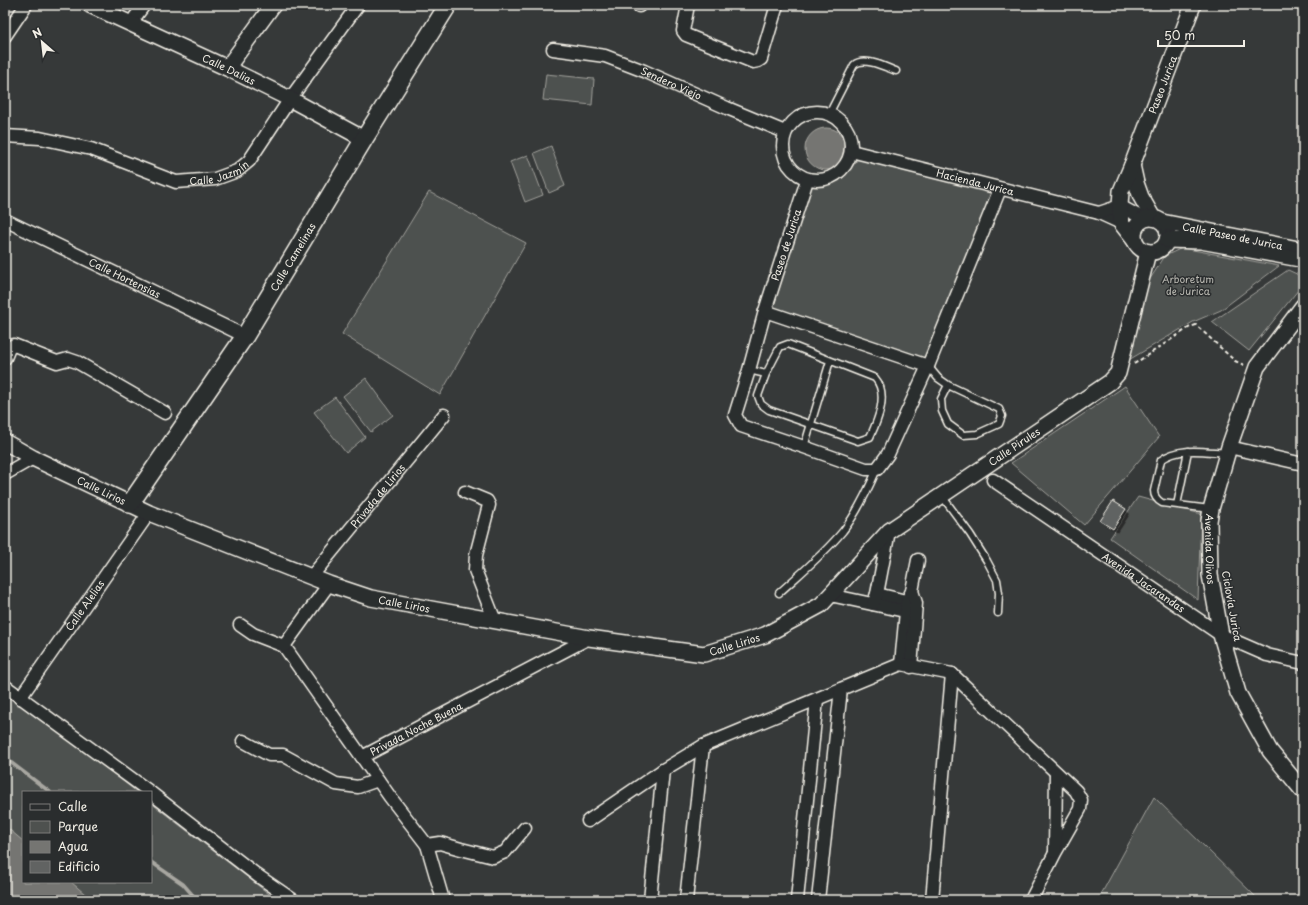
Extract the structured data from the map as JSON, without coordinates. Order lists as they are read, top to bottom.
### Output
{
  "streets": {
    "main road": ["Calle Camelinas"],
    "street": [
      "Calle Dalias",
      "Sendero Viejo",
      "Paseo Jurica",
      "Calle Jazmín",
      "Hacienda Jurica",
      "Calle Paseo de Jurica",
      "Paseo de Jurica",
      "Calle Hortensias",
      "Calle Pirules",
      "Calle Lirios",
      "Privada de Lirios",
      "Avenida Olivos",
      "Avenida Jacarandas",
      "Calle Alelias",
      "Privada Noche Buena"
    ]
  },
  "crossings": [
    ["Calle Dalias", "Calle Jazmín"],
    ["Calle Dalias", "Calle Camelinas"],
    ["Sendero Viejo", "Hacienda Jurica"],
    ["Sendero Viejo", "Paseo de Jurica"],
    ["Paseo Jurica", "Hacienda Jurica"],
    ["Hacienda Jurica", "Paseo de Jurica"],
    ["Calle Paseo de Jurica", "Calle Pirules"],
    ["Calle Camelinas", "Calle Hortensias"],
    ["Calle Camelinas", "Calle Lirios"],
    ["Calle Pirules", "Calle Lirios"],
    ["Calle Lirios", "Privada de Lirios"],
    ["Calle Lirios", "Calle Alelias"],
    ["Calle Lirios", "Privada Noche Buena"],
    ["Avenida Olivos", "Avenida Jacarandas"]
  ],
  "parks": ["Arboretum de Jurica"],
  "legend": [
    "Calle",
    "Parque",
    "Agua",
    "Edificio"
  ],
  "scale_bar": "50 m",
  "north": "top left"
}
